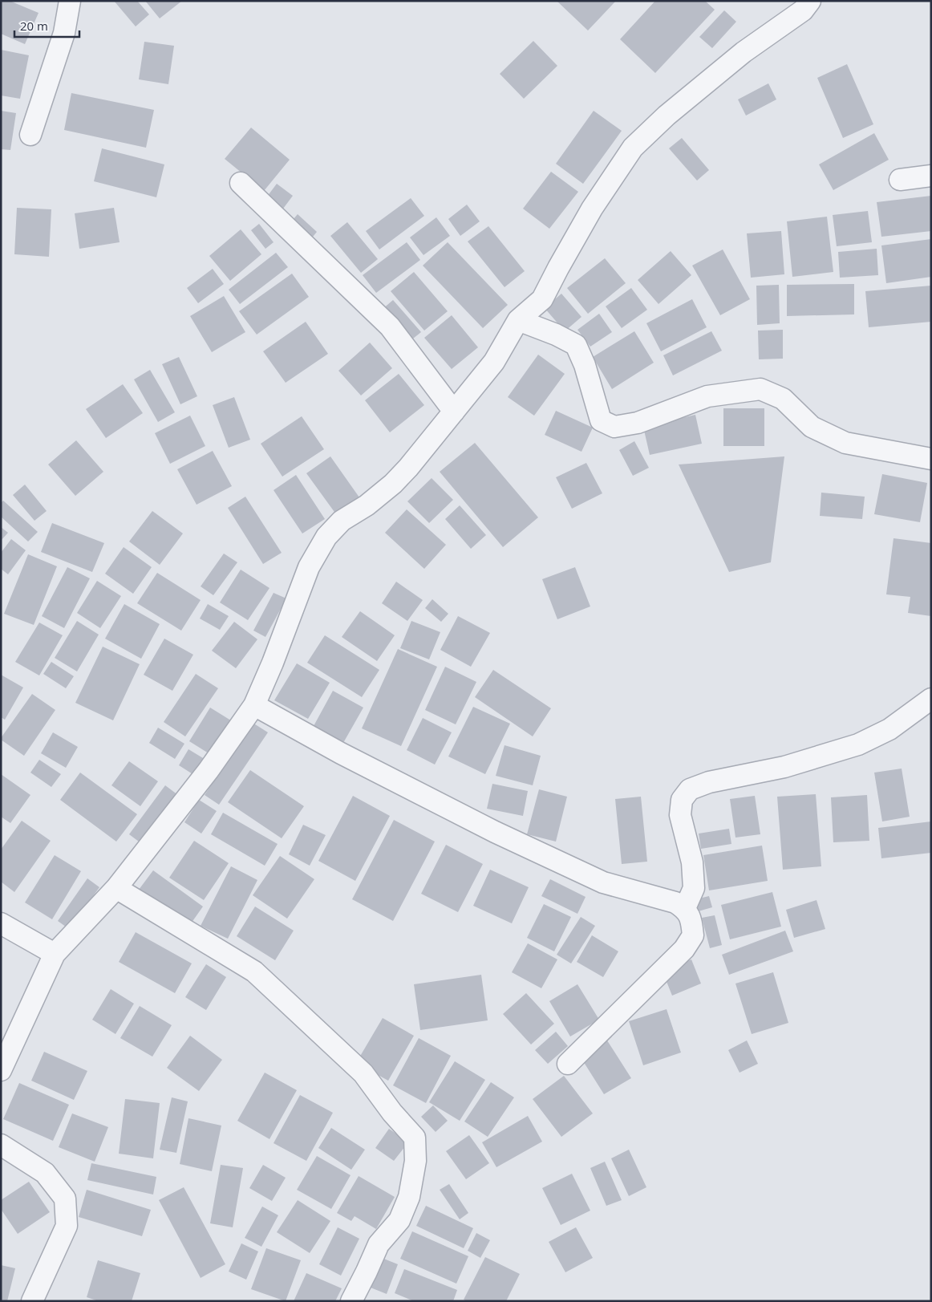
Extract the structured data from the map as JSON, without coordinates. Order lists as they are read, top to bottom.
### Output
{
  "scale_bar": "20 m"
}
